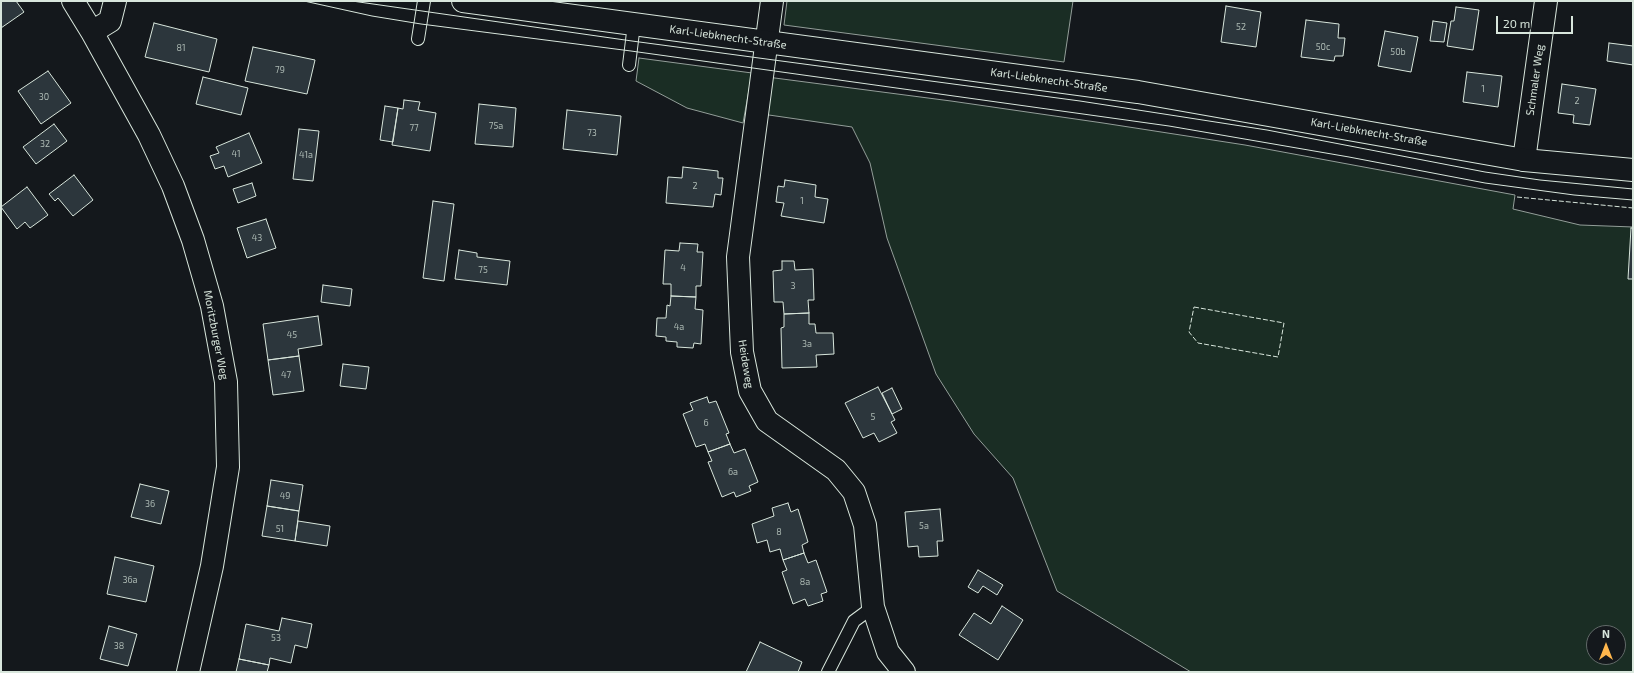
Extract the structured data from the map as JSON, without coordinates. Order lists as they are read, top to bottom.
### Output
{
  "streets": {
    "street": [
      "Karl-Liebknecht-Straße",
      "Schmaler Weg",
      "Moritzburger Weg",
      "Heideweg"
    ]
  },
  "crossings": [
    ["Karl-Liebknecht-Straße", "Schmaler Weg"],
    ["Karl-Liebknecht-Straße", "Heideweg"]
  ],
  "house_numbers": [
    "52",
    "50c",
    "81",
    "50b",
    "79",
    "1",
    "30",
    "2",
    "75a",
    "77",
    "73",
    "32",
    "41",
    "41a",
    "2",
    "1",
    "43",
    "4",
    "75",
    "3",
    "4a",
    "45",
    "3a",
    "47",
    "5",
    "6",
    "6a",
    "49",
    "36",
    "5a",
    "51",
    "8",
    "36a",
    "8a",
    "53",
    "38"
  ],
  "scale_bar": "20 m",
  "north": "top"
}
